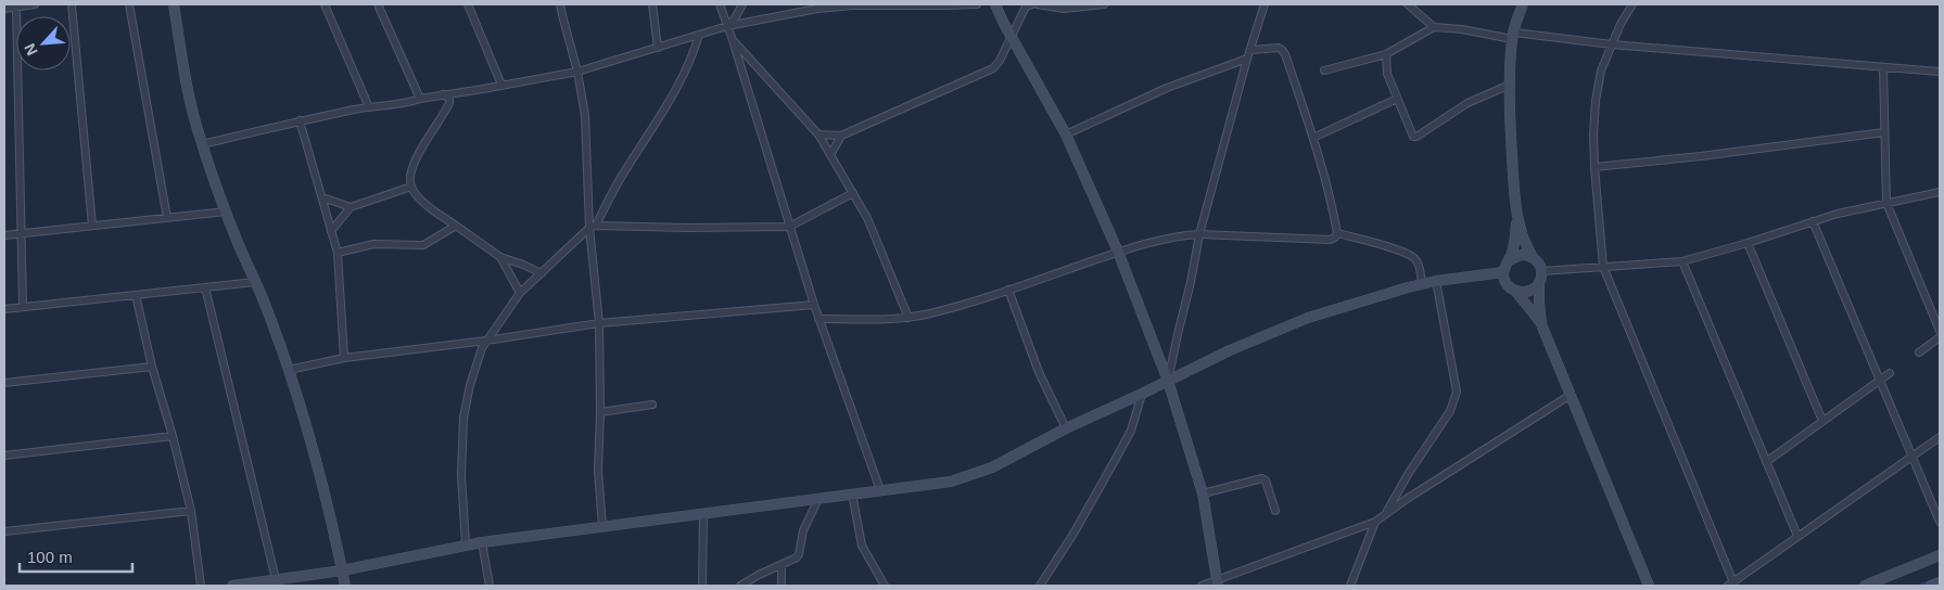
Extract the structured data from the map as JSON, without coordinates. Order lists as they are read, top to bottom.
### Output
{
  "scale_bar": "100 m",
  "north": "bottom left"
}
